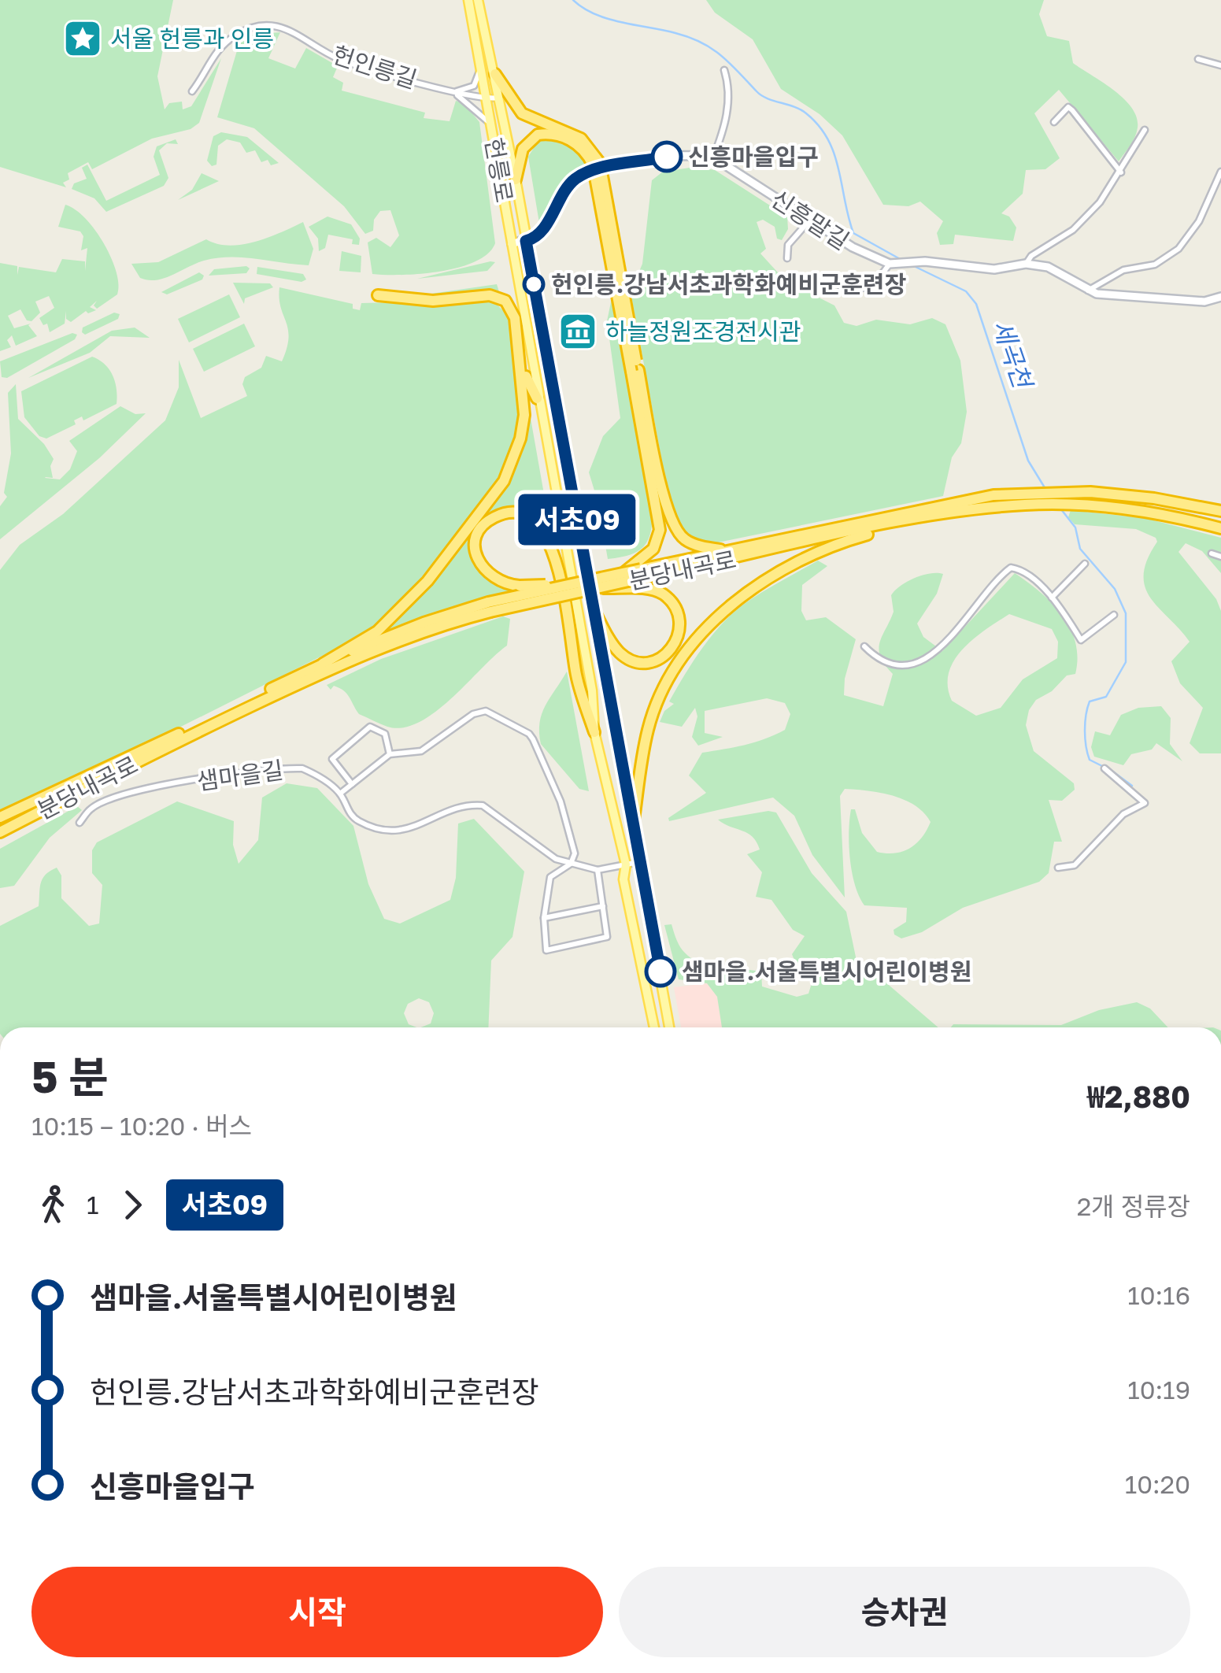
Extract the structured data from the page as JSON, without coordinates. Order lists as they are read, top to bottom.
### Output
{
  "streets": {
    "highway": ["분당내곡로"],
    "main road": ["헌릉로"],
    "street": ["헌인릉길", "신흥말길", "샘마을길"]
  },
  "crossings": [
    ["헌인릉길", "헌릉로"],
    ["헌릉로", "샘마을길"]
  ],
  "water": ["세곡천"],
  "places": {
    "place": ["서울 헌릉과 인릉"],
    "other": ["신흥마을입구", "헌인릉.강남서초과학화예비군훈련장", "샘마을.서울특별시어린이병원"],
    "museum": ["하늘정원조경전시관"]
  },
  "lines": ["bus line 서초09"],
  "page": {
    "on_map": "서초09",
    "heading": ["5 분", "10:15 – 10:20 · 버스", "₩2,880"],
    "legs": ["1", "서초09", "2개 정류장"],
    "list": [
      {
        "name": "샘마을.서울특별시어린이병원",
        "value": "10:16"
      },
      {
        "name": "헌인릉.강남서초과학화예비군훈련장",
        "value": "10:19"
      },
      {
        "name": "신흥마을입구",
        "value": "10:20"
      }
    ],
    "buttons": ["시작", "승차권"]
  }
}
